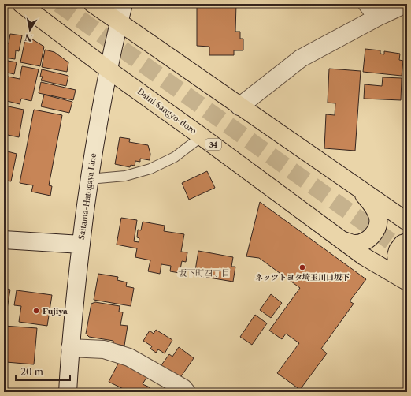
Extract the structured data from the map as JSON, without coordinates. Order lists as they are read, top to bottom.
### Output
{
  "streets": {
    "main road": ["Daini Sangyo-doro", "34"],
    "street": ["Saitama-Hatogaya Line"]
  },
  "crossings": [
    ["Daini Sangyo-doro", "Saitama-Hatogaya Line"]
  ],
  "districts": ["坂下町四丁目"],
  "places": ["ネッツトヨタ埼玉川口坂下", "Fujiya"],
  "scale_bar": "20 m",
  "north": "bottom"
}
